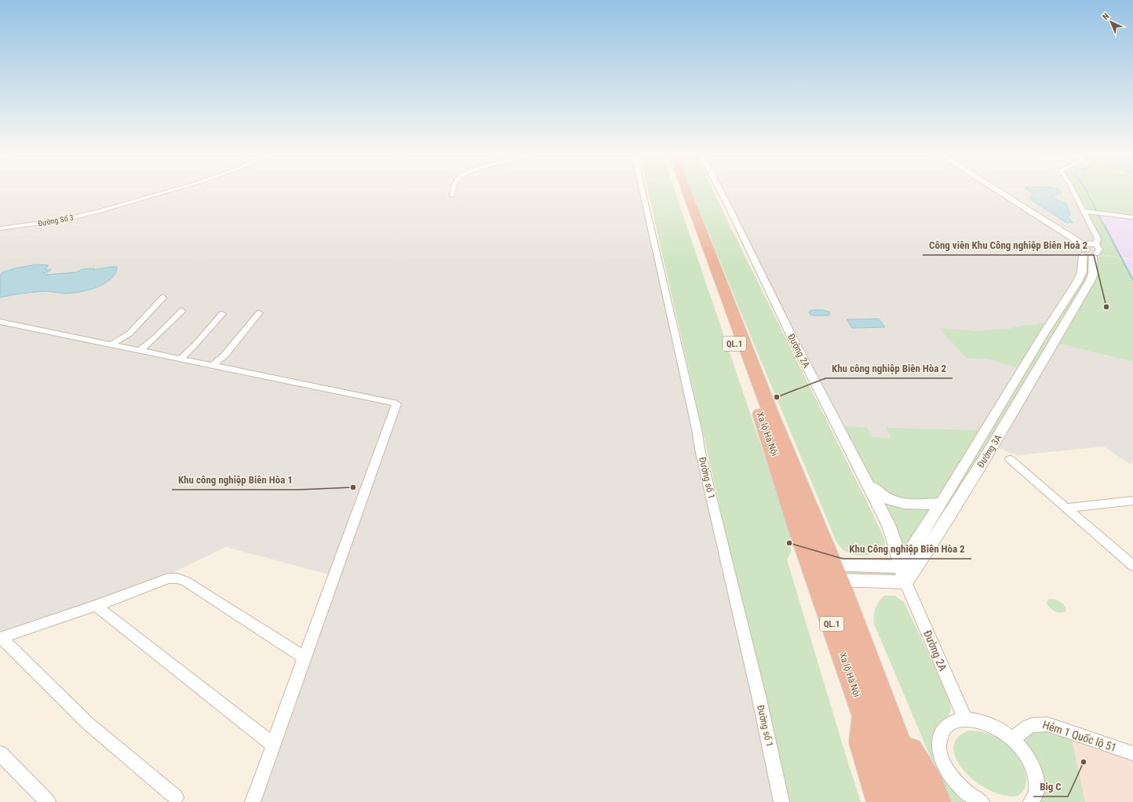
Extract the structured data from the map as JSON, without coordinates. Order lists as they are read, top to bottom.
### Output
{
  "streets": {
    "highway": ["QL.1", "Xa lộ Hà Nội"],
    "street": [
      "Đường Số 3",
      "Đường 2A",
      "Đường 3A",
      "Đường số 1",
      "Hẻm 1 Quốc lộ 51"
    ]
  },
  "crossings": [
    ["Đường 2A", "Đường 3A"]
  ],
  "places": [
    "Công viên Khu Công nghiệp Biên Hoà 2",
    "Khu công nghiệp Biên Hòa 2",
    "Khu công nghiệp Biên Hòa 1",
    "Khu Công nghiệp Biên Hòa 2",
    "Big C"
  ],
  "north": "top left"
}
